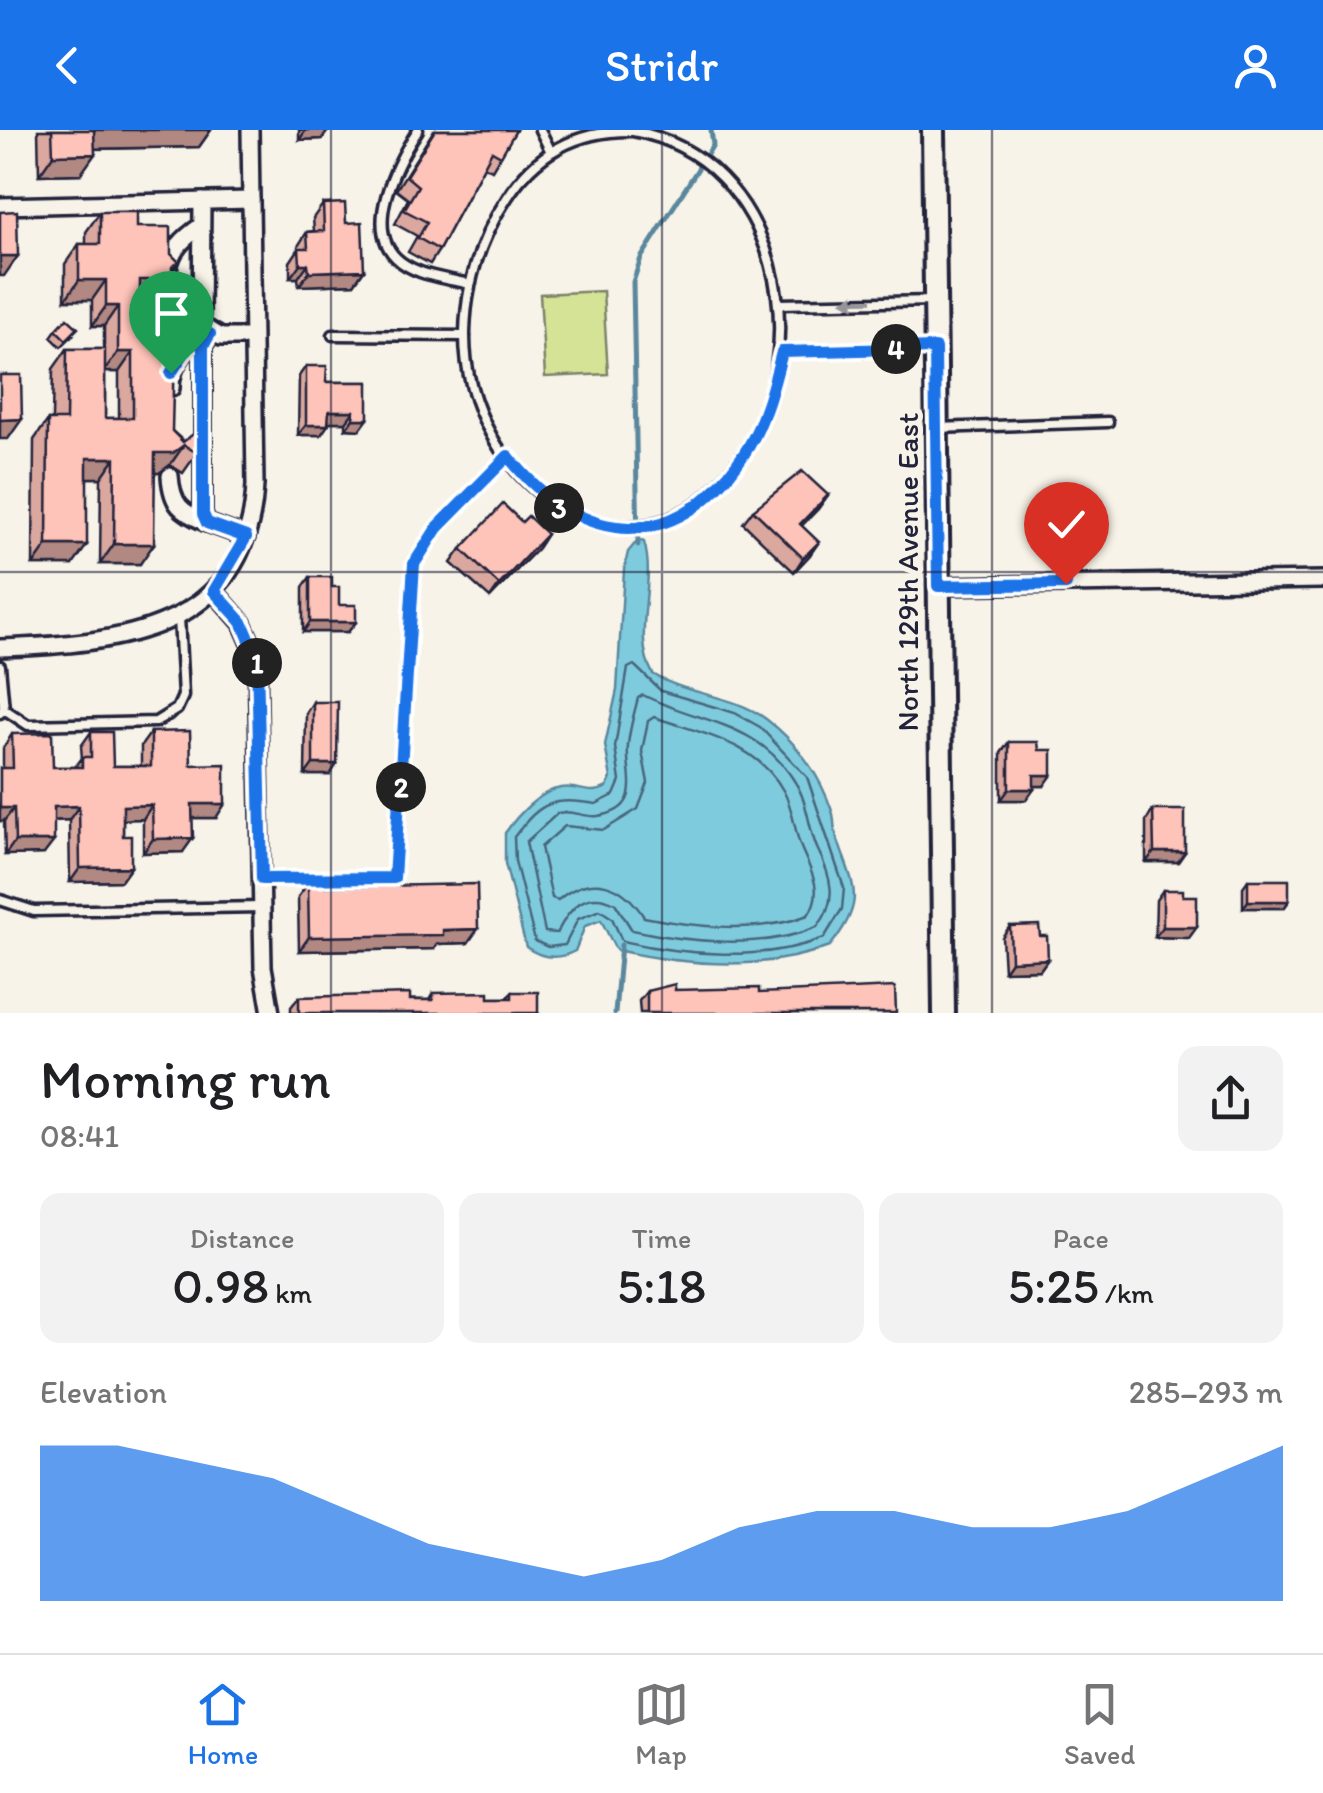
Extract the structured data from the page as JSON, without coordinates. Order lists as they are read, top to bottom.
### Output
{
  "streets": {
    "street": ["North 129th Avenue East"]
  },
  "page": {
    "header": "Stridr",
    "pins": [
      "4",
      "3",
      "1",
      "2"
    ],
    "heading": ["Morning run", "08:41"],
    "stats": [
      ["Distance", "0.98 km"],
      ["Time", "5:18"],
      ["Pace", "5:25 /km"]
    ],
    "chart": ["Elevation", "285–293 m"],
    "tabs": ["Home", "Map", "Saved"]
  }
}
